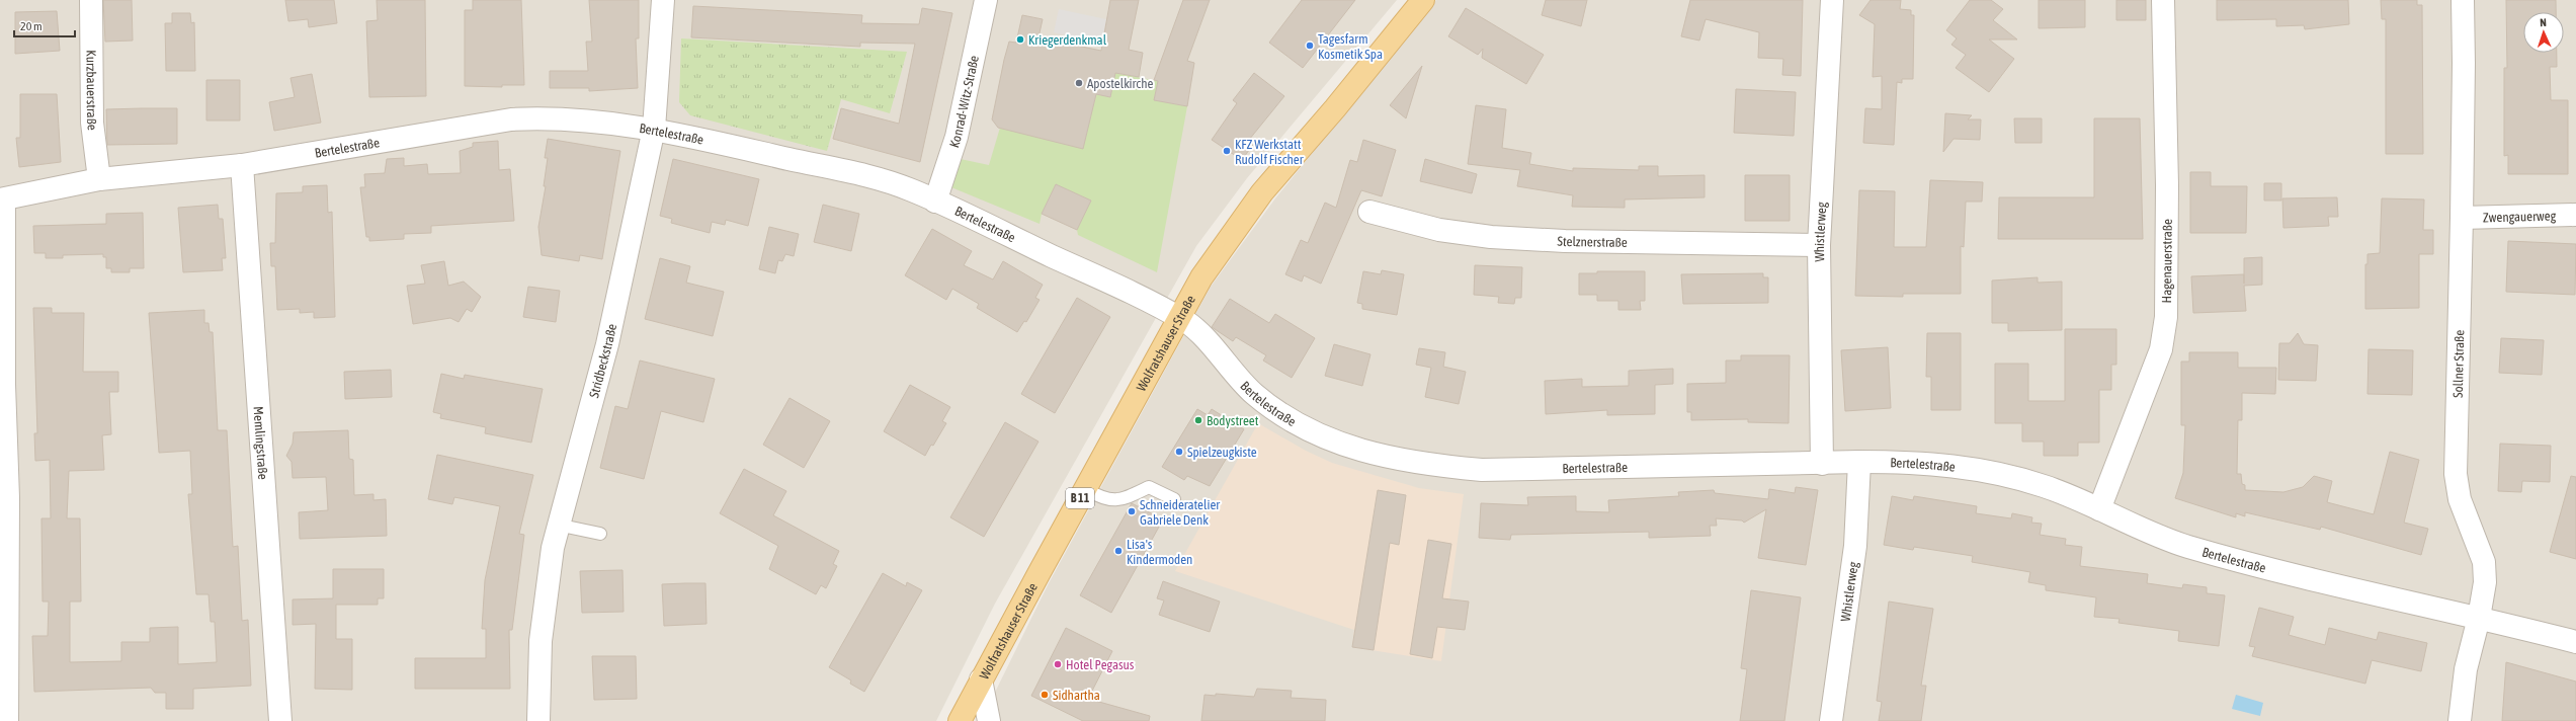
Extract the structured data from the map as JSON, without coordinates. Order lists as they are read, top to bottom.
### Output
{
  "streets": {
    "main road": ["Wolfratshauser Straße", "B 11"],
    "street": [
      "Kurzbauerstraße",
      "Konrad-Witz-Straße",
      "Bertelestraße",
      "Zwengauerweg",
      "Whistlerweg",
      "Stelznerstraße",
      "Hagenauerstraße",
      "Stridbeckstraße",
      "Sollner Straße",
      "Memlingstraße"
    ]
  },
  "crossings": [
    ["Kurzbauerstraße", "Bertelestraße"],
    ["Konrad-Witz-Straße", "Bertelestraße"],
    ["Bertelestraße", "Whistlerweg"],
    ["Bertelestraße", "Hagenauerstraße"],
    ["Bertelestraße", "Wolfratshauser Straße"],
    ["Bertelestraße", "Stridbeckstraße"],
    ["Bertelestraße", "Sollner Straße"],
    ["Bertelestraße", "Memlingstraße"],
    ["Zwengauerweg", "Sollner Straße"],
    ["Whistlerweg", "Stelznerstraße"]
  ],
  "places": [
    "Kriegerdenkmal",
    "Tagesfarm Kosmetik Spa",
    "Apostelkirche",
    "KFZ Werkstatt Rudolf Fischer",
    "Bodystreet",
    "Spielzeugkiste",
    "Schneideratelier Gabriele Denk",
    "Lisa's Kindermoden",
    "Hotel Pegasus",
    "Sidhartha"
  ],
  "scale_bar": "20 m",
  "north": "top"
}
